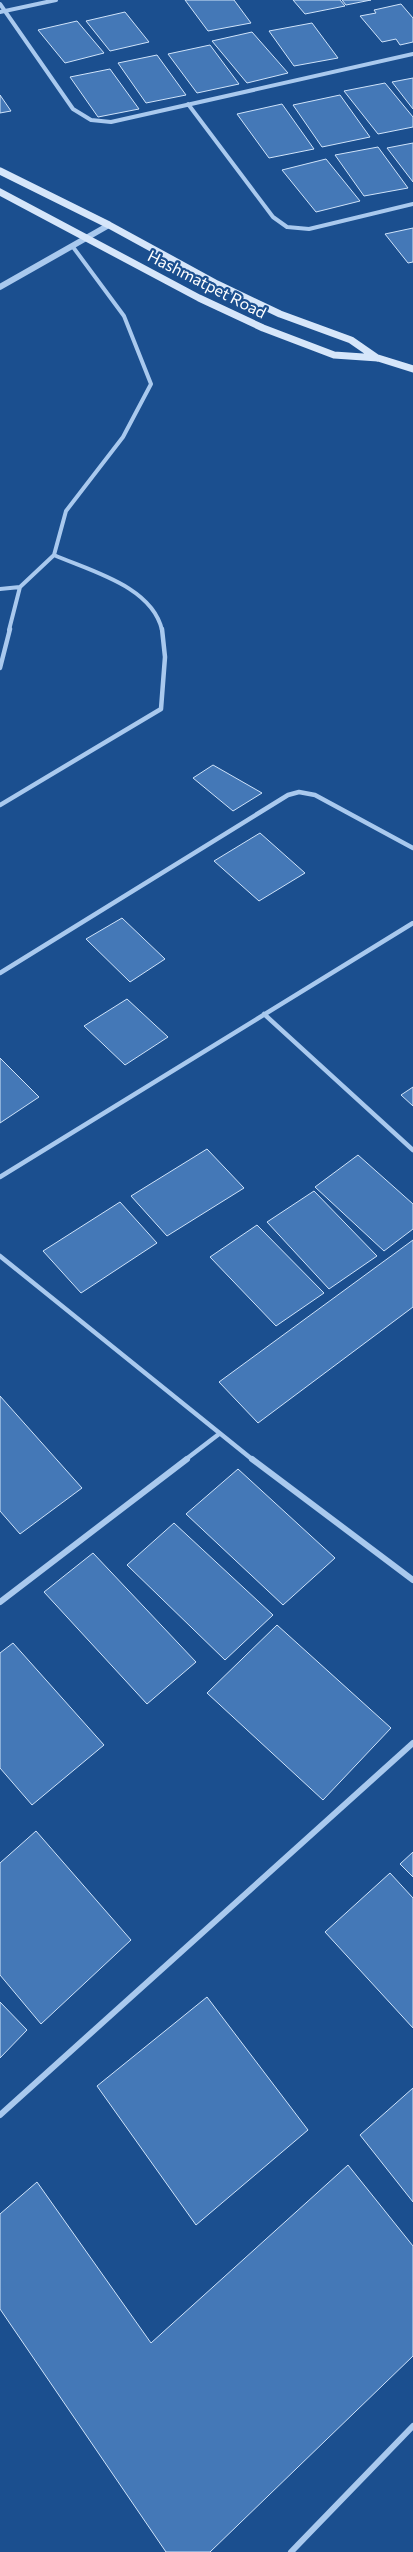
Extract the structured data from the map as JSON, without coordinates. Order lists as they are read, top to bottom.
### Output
{
  "streets": {
    "main road": ["Hashmatpet Road"]
  }
}
